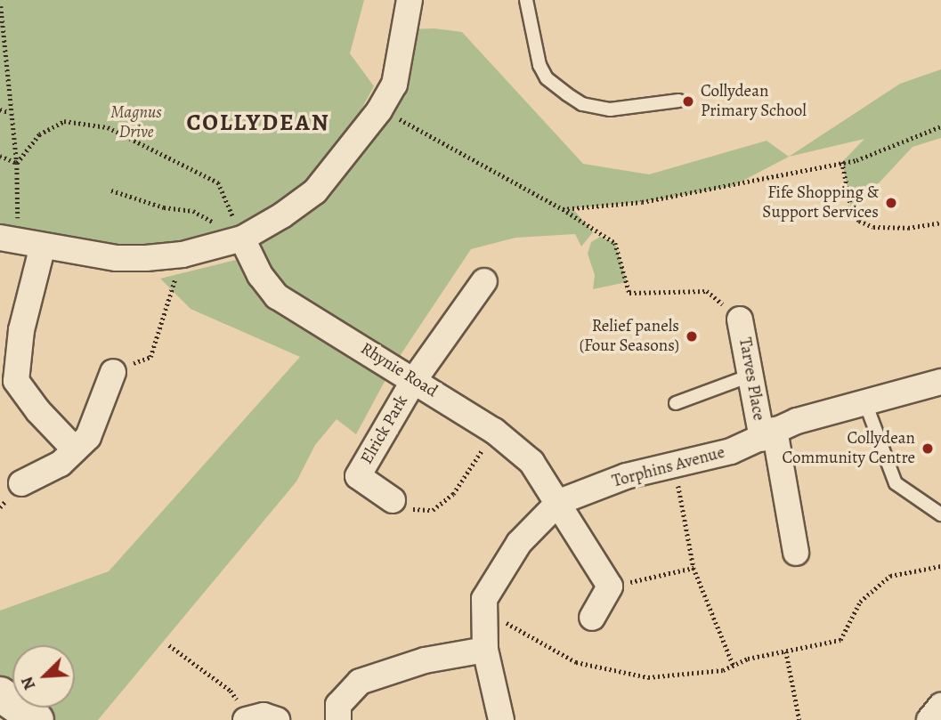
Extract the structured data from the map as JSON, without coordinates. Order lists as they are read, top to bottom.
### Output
{
  "streets": {
    "street": [
      "Rhynie Road",
      "Tarves Place",
      "Elrick Park",
      "Torphins Avenue"
    ]
  },
  "crossings": [
    ["Rhynie Road", "Elrick Park"],
    ["Rhynie Road", "Torphins Avenue"],
    ["Tarves Place", "Torphins Avenue"]
  ],
  "districts": ["COLLYDEAN"],
  "parks": ["Magnus Drive"],
  "places": [
    "Collydean Primary School",
    "Fife Shopping & Support Services",
    "Relief panels (Four Seasons)",
    "Collydean Community Centre"
  ],
  "north": "bottom left"
}
